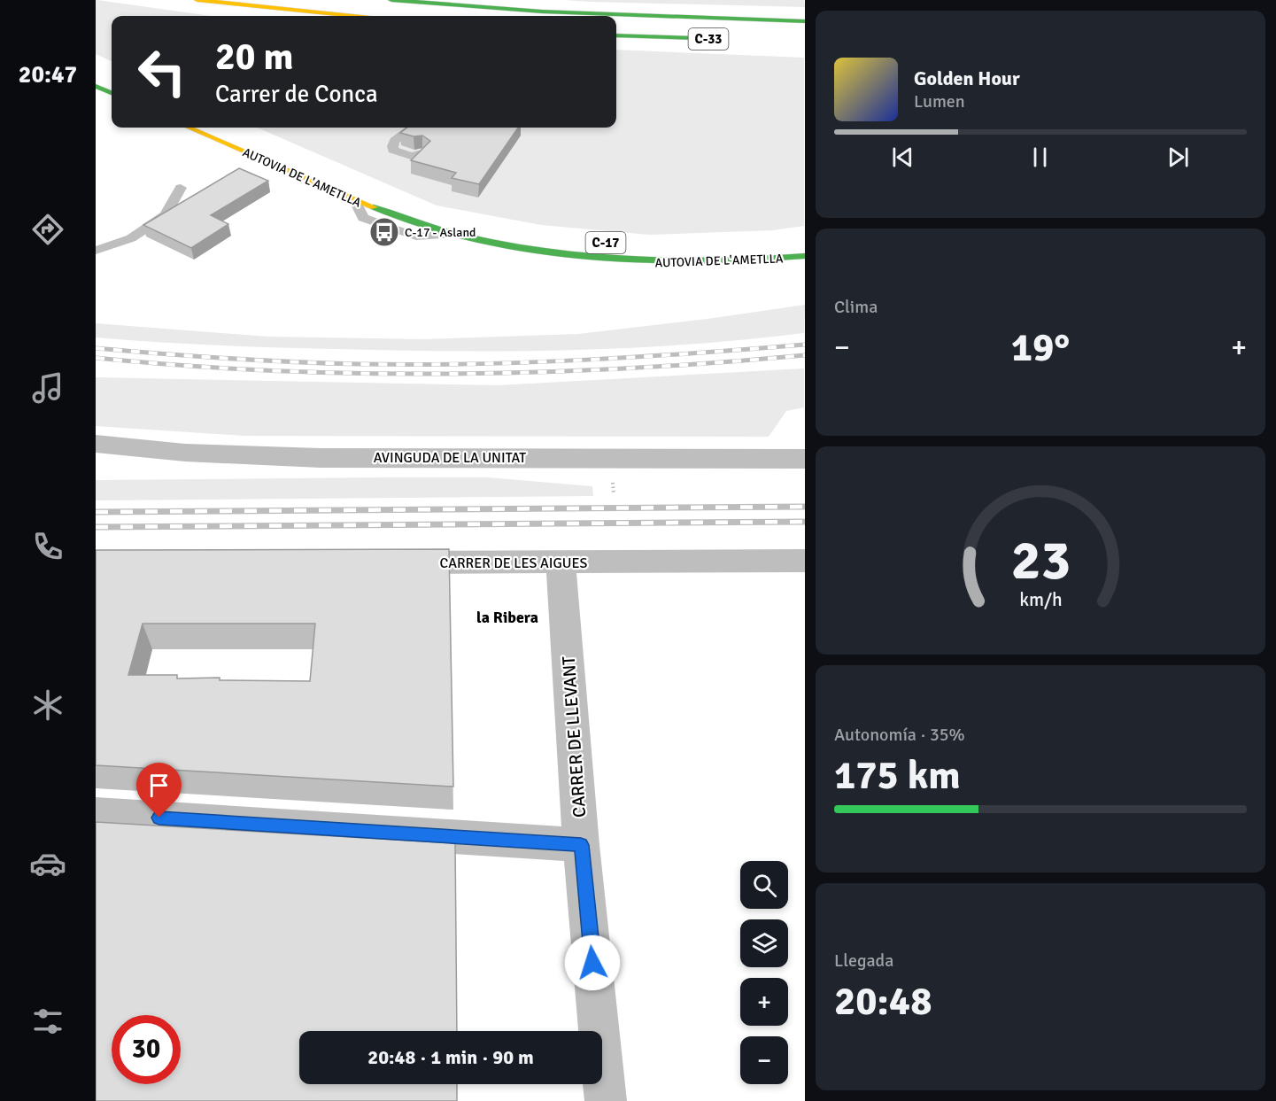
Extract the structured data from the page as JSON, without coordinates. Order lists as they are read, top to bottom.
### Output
{
  "streets": {
    "highway": ["C-33", "AUTOVIA DE L'AMETLLA", "C-17"],
    "street": ["AVINGUDA DE LA UNITAT", "CARRER DE LES AIGUES", "CARRER DE LLEVANT"]
  },
  "crossings": [
    ["CARRER DE LES AIGUES", "CARRER DE LLEVANT"]
  ],
  "districts": ["la Ribera"],
  "places": {
    "bus stop": ["C-17 - Asland"]
  },
  "page": {
    "tabs": "20:47",
    "turn": ["20 m", "Carrer de Conca"],
    "song": ["Golden Hour", "Lumen"],
    "tile": [
      "Clima",
      ["Autonomía · 35%", "175 km"],
      ["Llegada", "20:48"]
    ],
    "heat": ["−", "19°", "+"],
    "map_buttons": ["+", "−"],
    "limit": "30",
    "trip": "20:48 · 1 min · 90 m",
    "gauge": ["23", "km/h"]
  }
}
